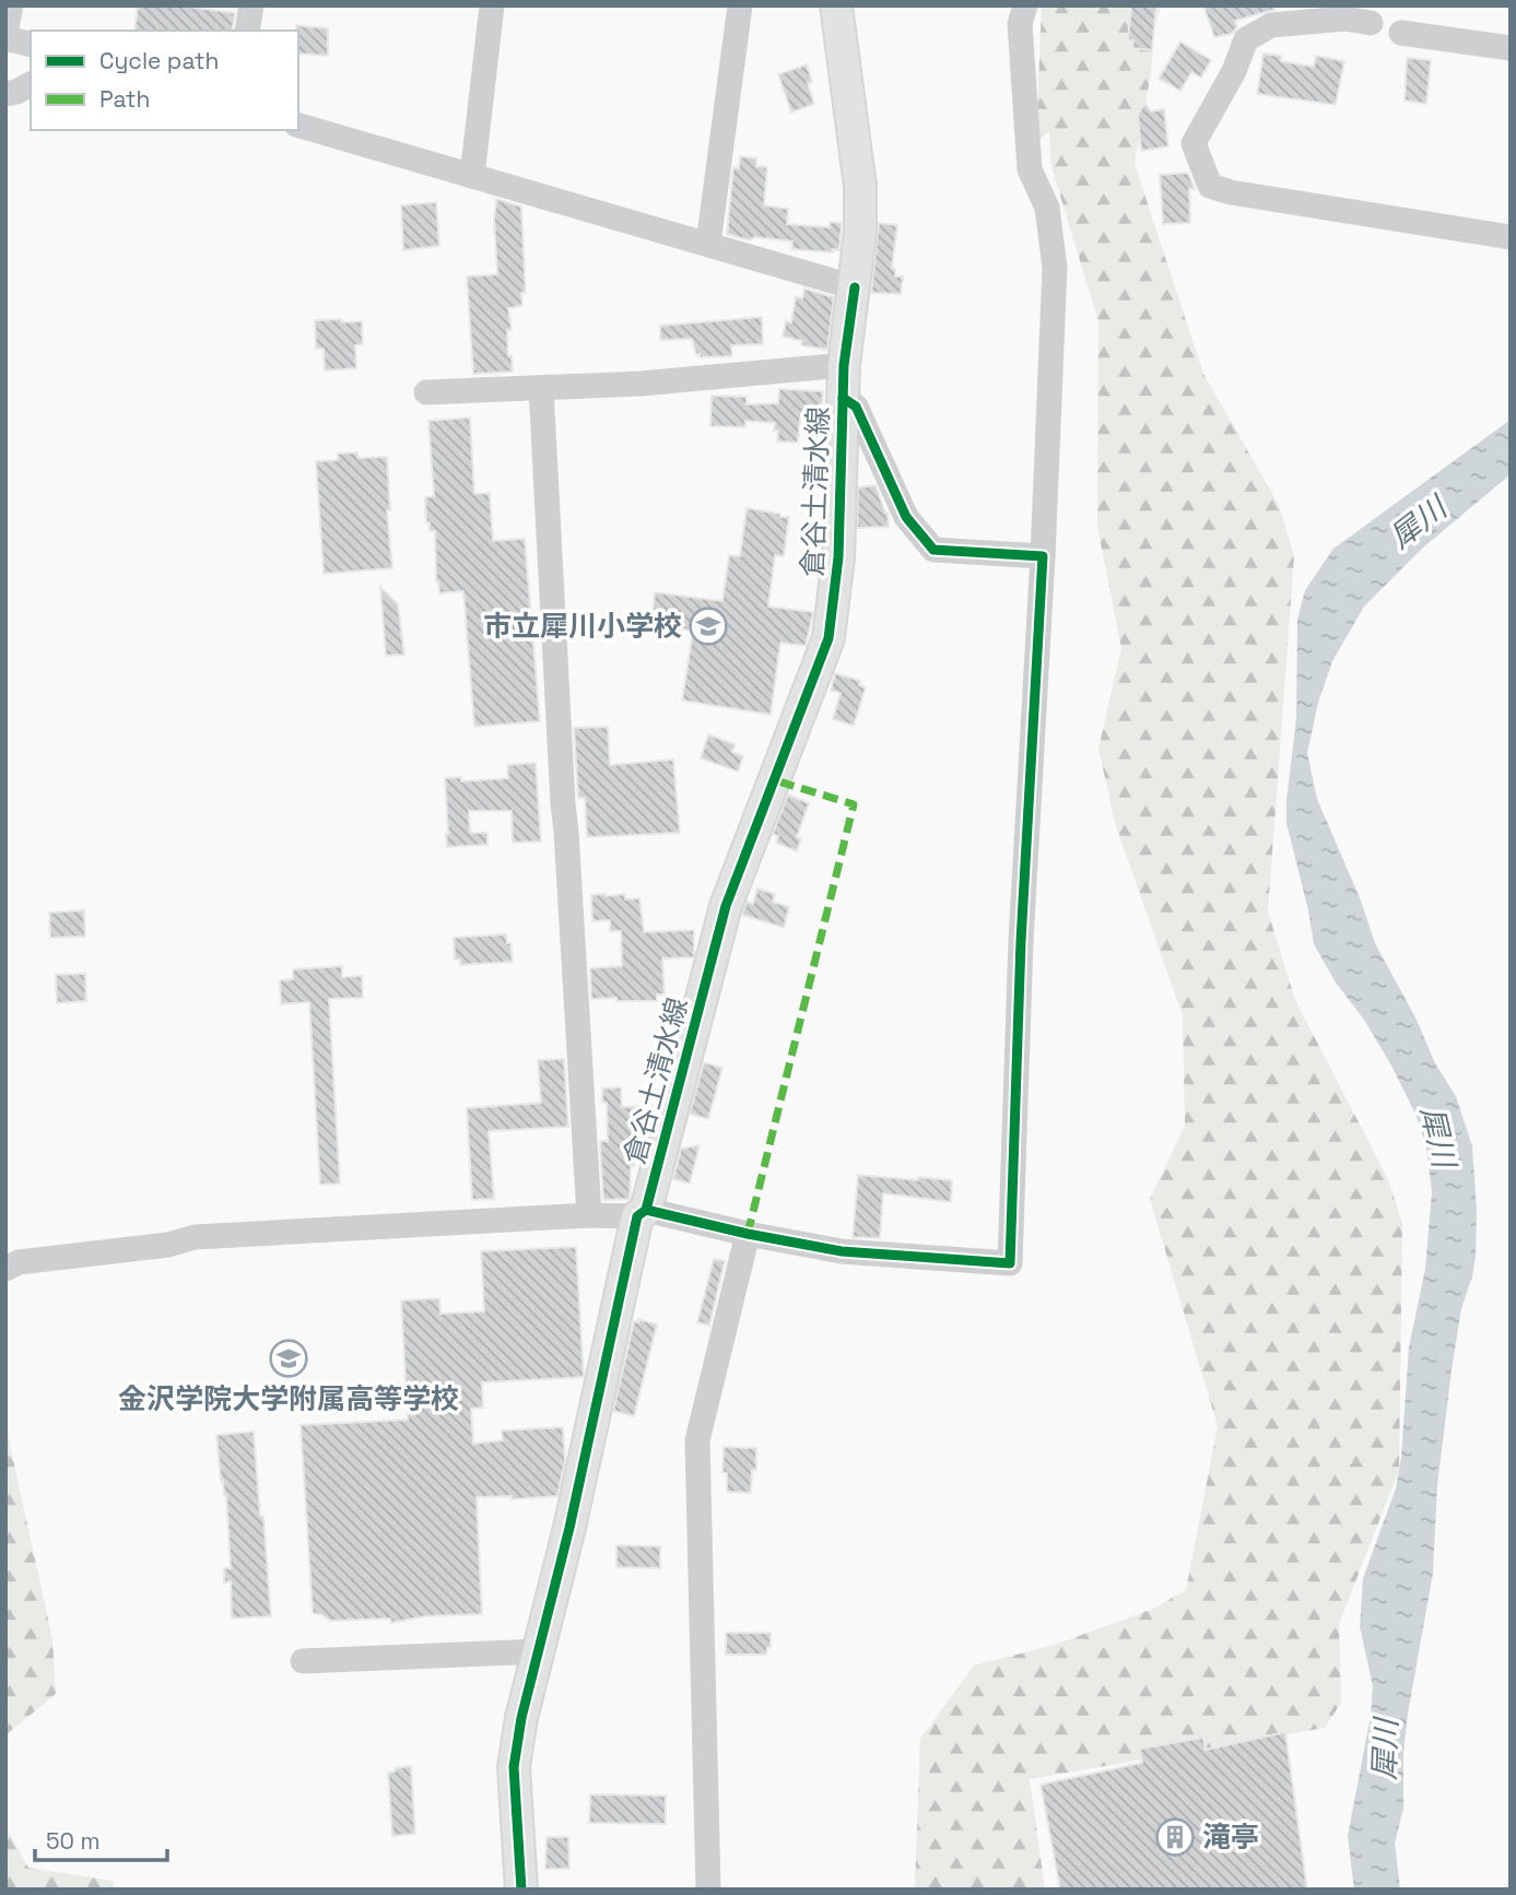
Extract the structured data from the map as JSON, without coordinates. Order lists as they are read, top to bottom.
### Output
{
  "streets": {
    "main road": ["倉谷土清水線"]
  },
  "water": ["犀川"],
  "places": {
    "school or university": ["市立犀川小学校", "金沢学院大学附属高等学校"],
    "building": ["滝亭"]
  },
  "legend": ["Cycle path", "Path"],
  "scale_bar": "50 m"
}
